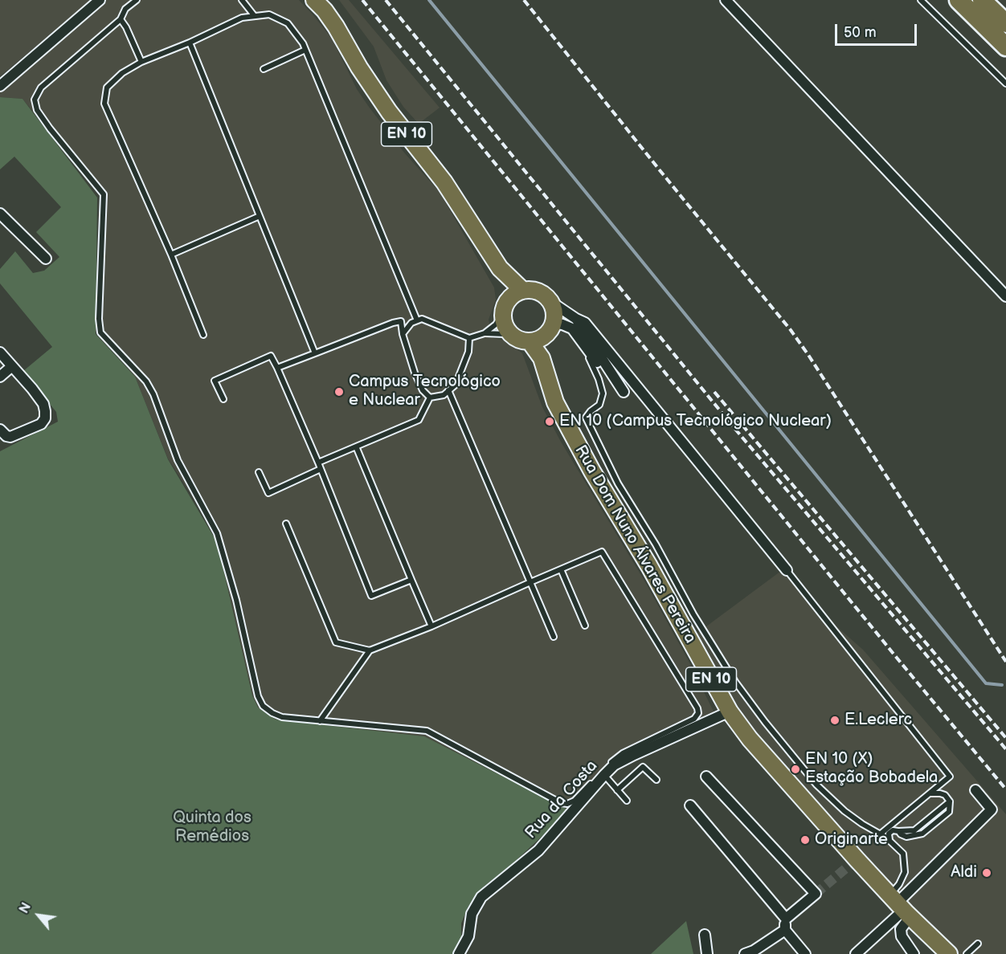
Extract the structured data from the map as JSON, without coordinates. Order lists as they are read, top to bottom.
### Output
{
  "streets": {
    "main road": ["EN 10", "Rua Dom Nuno Álvares Pereira"],
    "street": ["Rua da Costa"]
  },
  "crossings": [
    ["EN 10", "Rua Dom Nuno Álvares Pereira"],
    ["Rua Dom Nuno Álvares Pereira", "Rua da Costa"]
  ],
  "parks": ["Quinta dos Remédios"],
  "places": [
    "Campus Tecnológico e Nuclear",
    "EN 10 (Campus Tecnológico Nuclear)",
    "E.Leclerc",
    "EN 10 (X) Estação Bobadela",
    "Originarte",
    "Aldi"
  ],
  "scale_bar": "50 m",
  "north": "top left"
}
